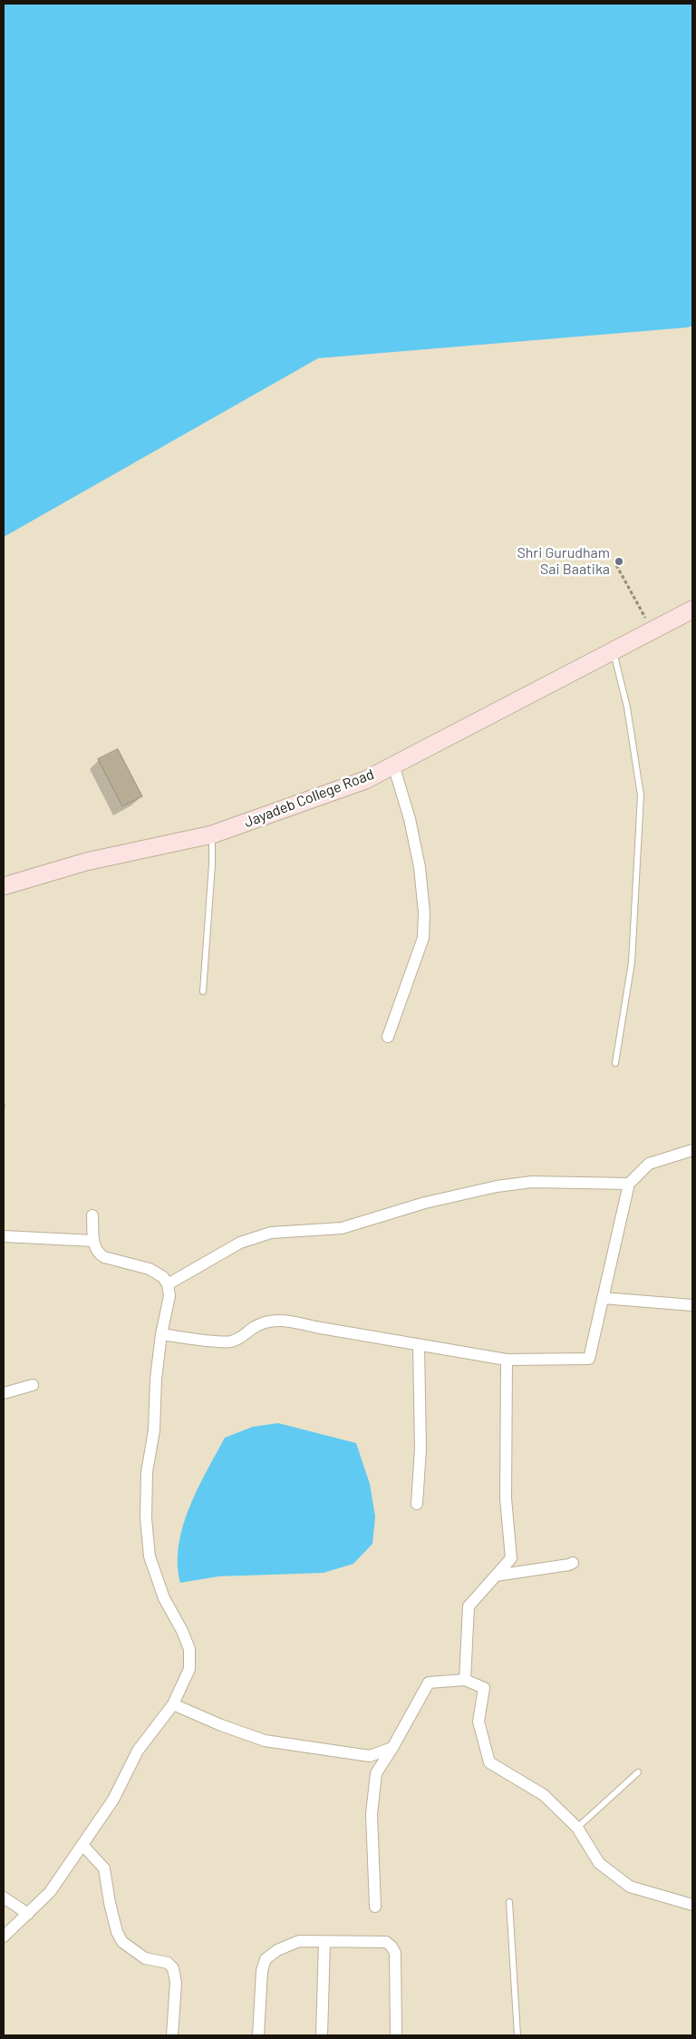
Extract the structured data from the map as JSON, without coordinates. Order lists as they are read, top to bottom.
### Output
{
  "streets": {
    "street": ["Jayadeb College Road"]
  },
  "places": ["Shri Gurudham Sai Baatika"]
}
